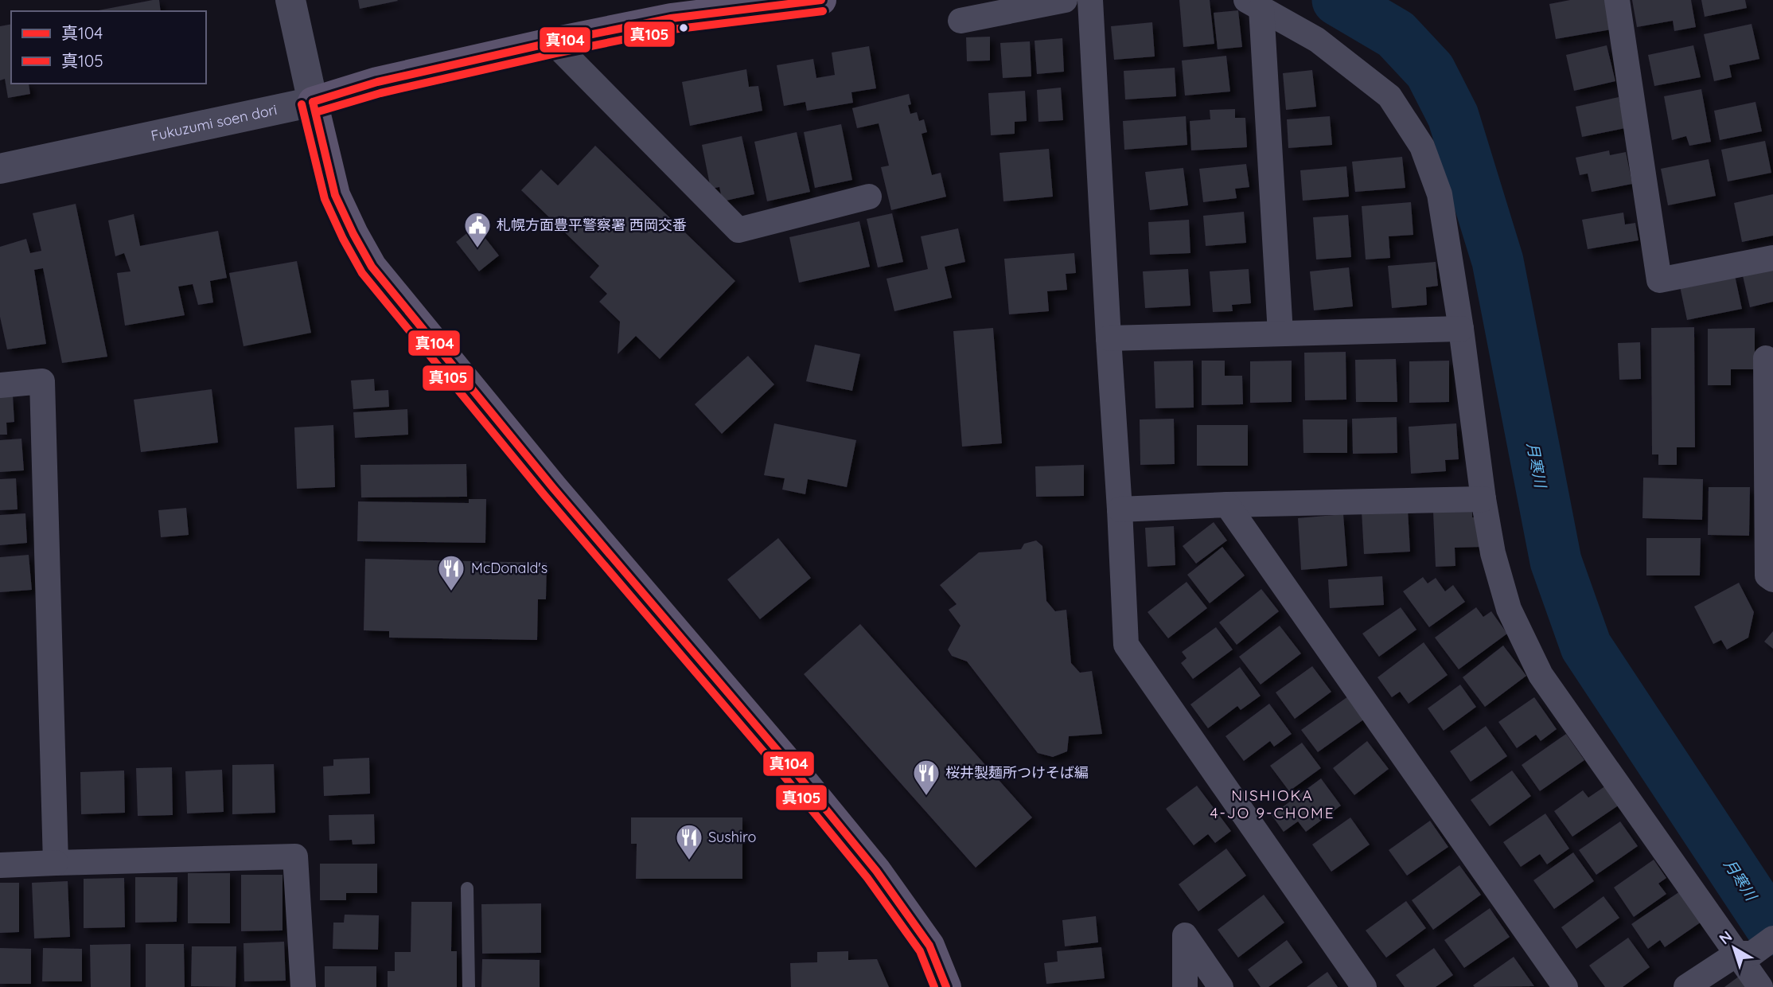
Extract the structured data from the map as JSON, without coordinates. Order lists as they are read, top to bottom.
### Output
{
  "streets": {
    "main road": ["Fukuzumi soen dori"]
  },
  "districts": ["NISHIOKA 4-JO 9-CHOME"],
  "water": ["月寒川"],
  "places": {
    "public building": ["札幌方面豊平警察署 西岡交番"],
    "restaurant": ["McDonald's", "桜井製麺所つけそば編", "Sushiro"]
  },
  "lines": ["transit line 真104", "transit line 真105"],
  "legend": ["真104", "真105"],
  "north": "top left"
}
